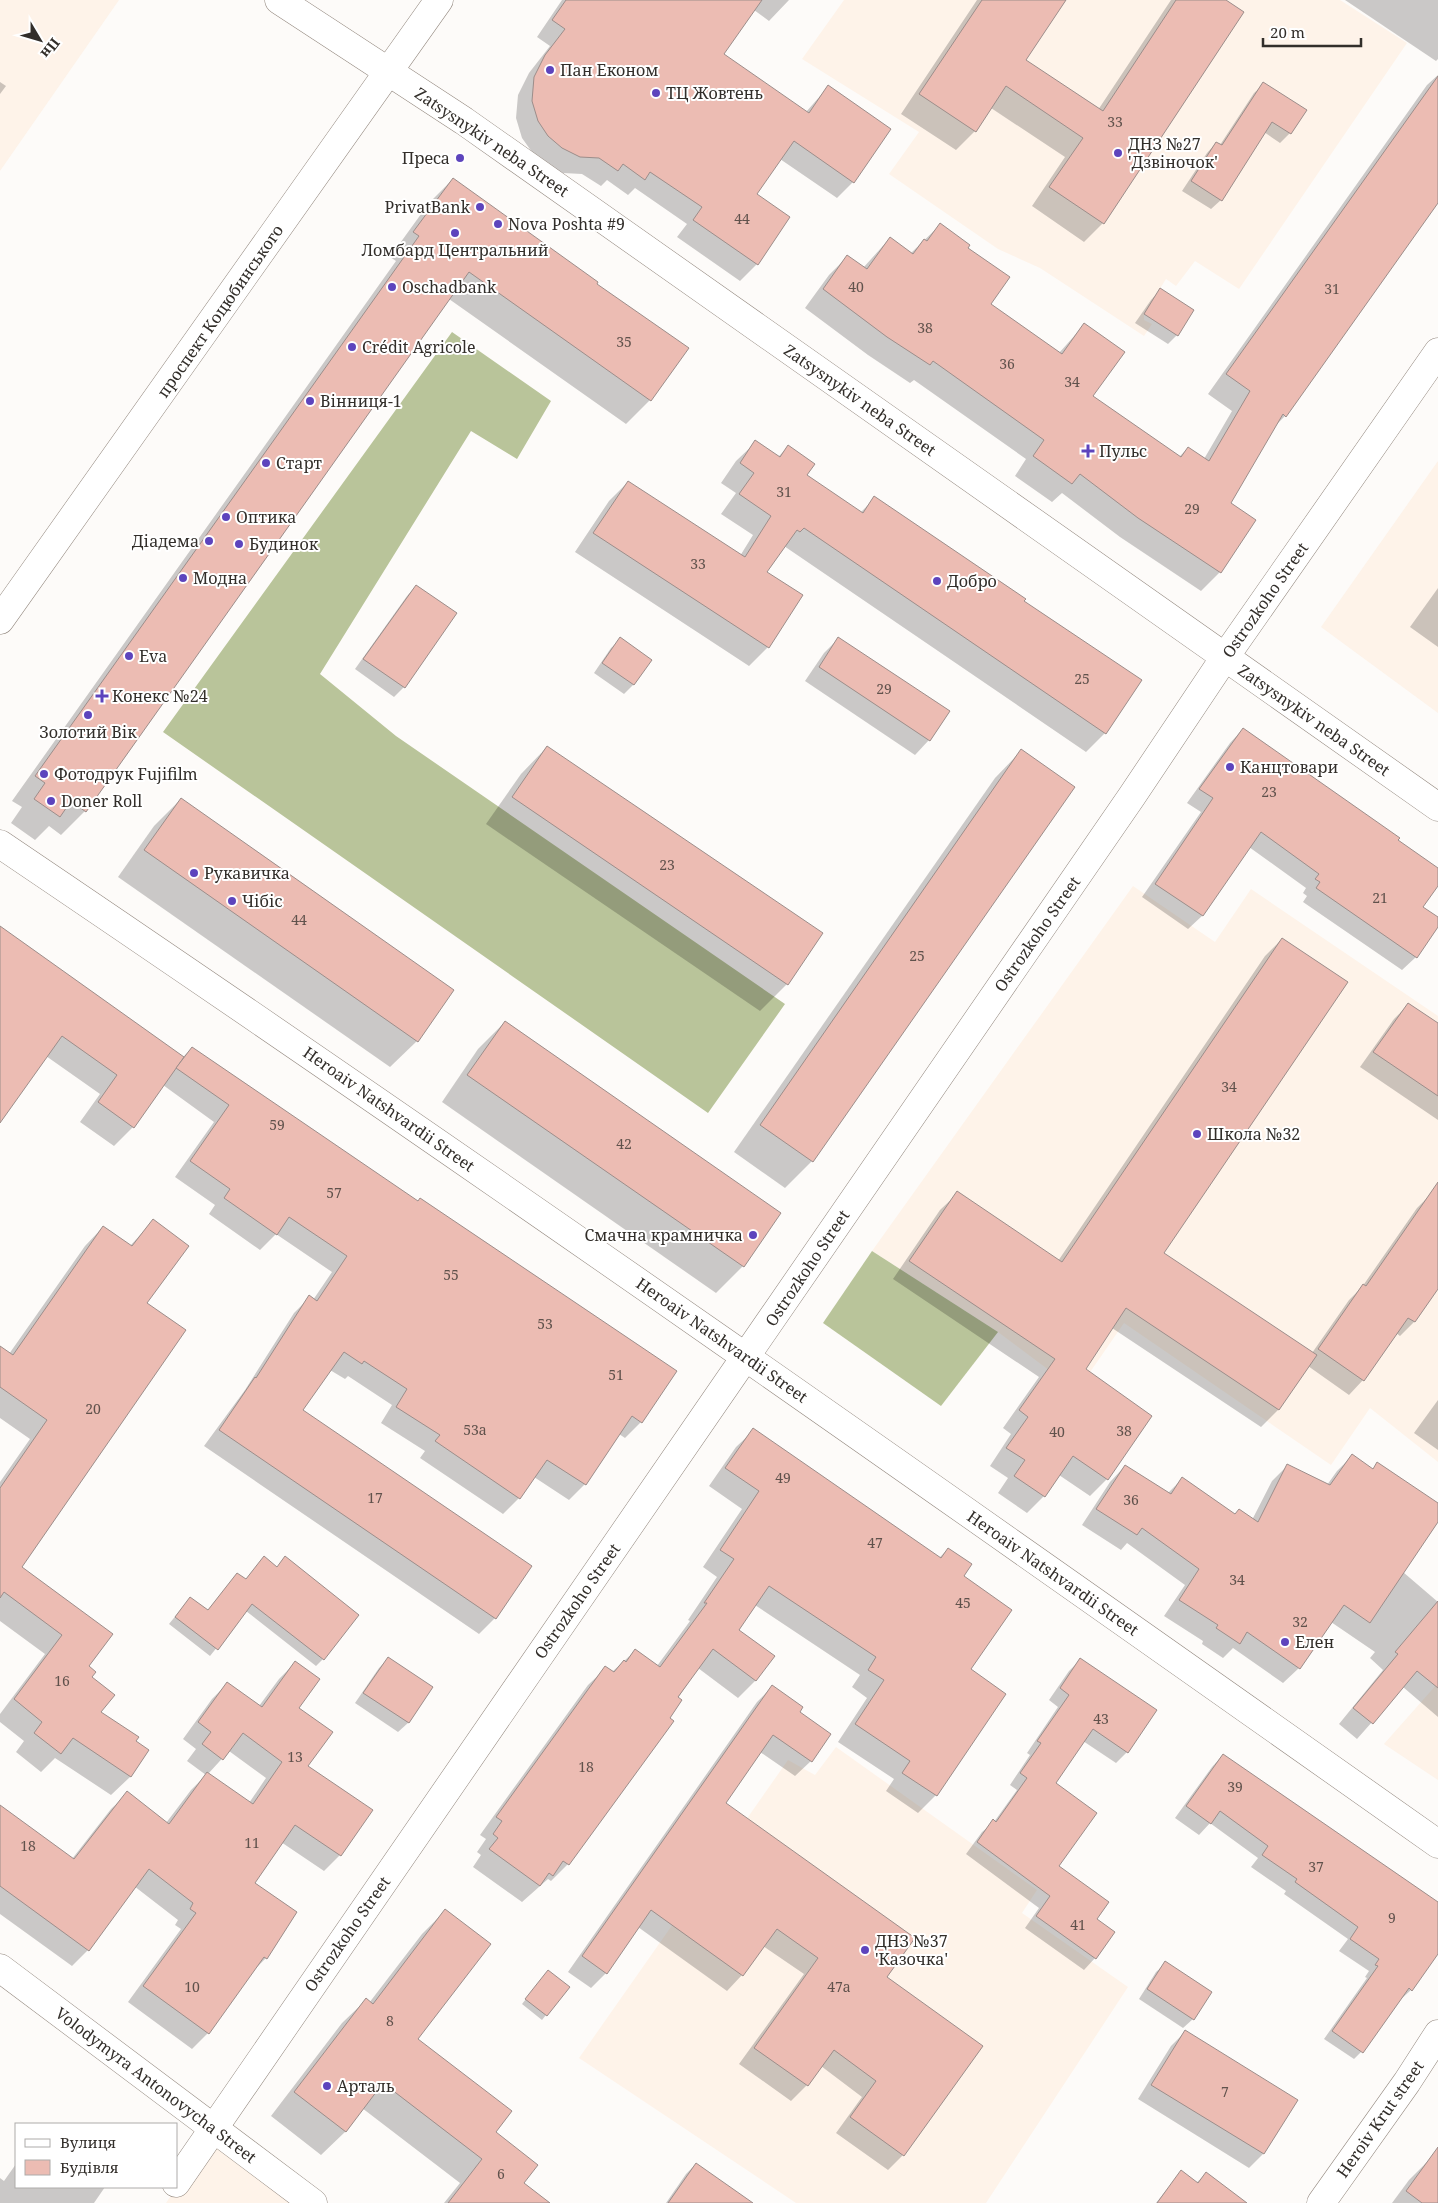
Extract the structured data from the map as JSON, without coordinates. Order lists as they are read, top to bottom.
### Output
{
  "streets": {
    "street": [
      "Zatsysnykiv neba Street",
      "проспект Коцюбинського",
      "Ostrozkoho Street",
      "Heroaiv Natshvardii Street",
      "Volodymyra Antonovycha Street",
      "Heroiv Krut street"
    ]
  },
  "crossings": [
    ["Zatsysnykiv neba Street", "проспект Коцюбинського"],
    ["Zatsysnykiv neba Street", "Ostrozkoho Street"],
    ["Ostrozkoho Street", "Heroaiv Natshvardii Street"],
    ["Ostrozkoho Street", "Volodymyra Antonovycha Street"]
  ],
  "places": {
    "other": [
      "Пан Економ",
      "ТЦ Жовтень",
      "ДНЗ №27 'Дзвіночок'",
      "Преса",
      "PrivatBank",
      "Nova Poshta #9",
      "Ломбард Центральний",
      "Oschadbank",
      "Crédit Agricole",
      "Вінниця-1",
      "Старт",
      "Оптика",
      "Діадема",
      "Будинок",
      "Модна",
      "Добро",
      "Eva",
      "Золотий Вік",
      "Канцтовари",
      "Фотодрук Fujifilm",
      "Doner Roll",
      "Рукавичка",
      "Чібіс",
      "Школа №32",
      "Смачна крамничка",
      "Елен",
      "ДНЗ №37 'Казочка'",
      "Арталь"
    ],
    "health": ["Пульс", "Конекс №24"]
  },
  "house_numbers": [
    "33",
    "44",
    "40",
    "31",
    "38",
    "35",
    "36",
    "34",
    "31",
    "29",
    "33",
    "25",
    "29",
    "23",
    "23",
    "21",
    "44",
    "25",
    "34",
    "59",
    "42",
    "57",
    "55",
    "53",
    "51",
    "20",
    "53а",
    "38",
    "40",
    "49",
    "17",
    "36",
    "47",
    "34",
    "45",
    "32",
    "16",
    "43",
    "13",
    "18",
    "39",
    "11",
    "18",
    "37",
    "9",
    "41",
    "10",
    "47а",
    "8",
    "7",
    "6"
  ],
  "legend": ["Вулиця", "Будівля"],
  "scale_bar": "20 m",
  "north": "bottom right"
}
